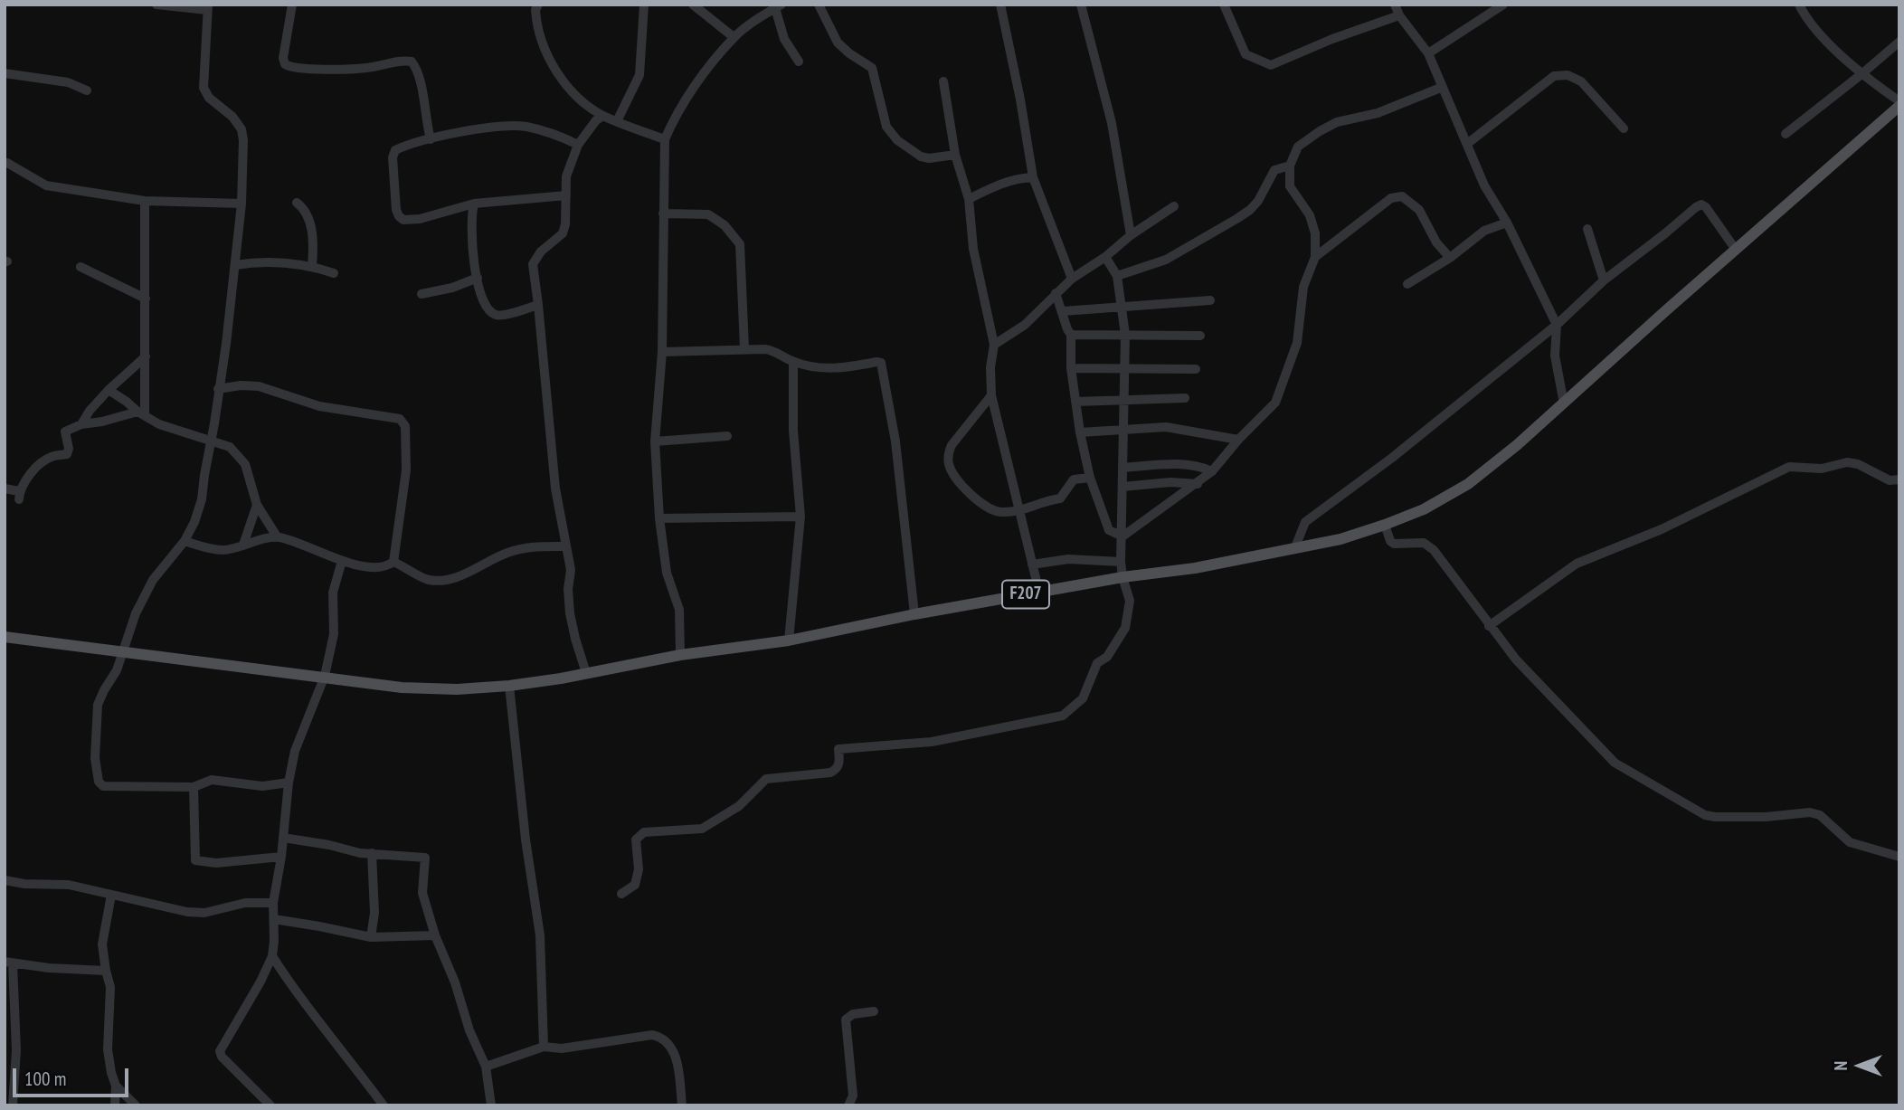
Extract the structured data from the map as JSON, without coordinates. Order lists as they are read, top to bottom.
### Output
{
  "streets": {
    "main road": ["F207"]
  },
  "scale_bar": "100 m",
  "north": "left"
}
